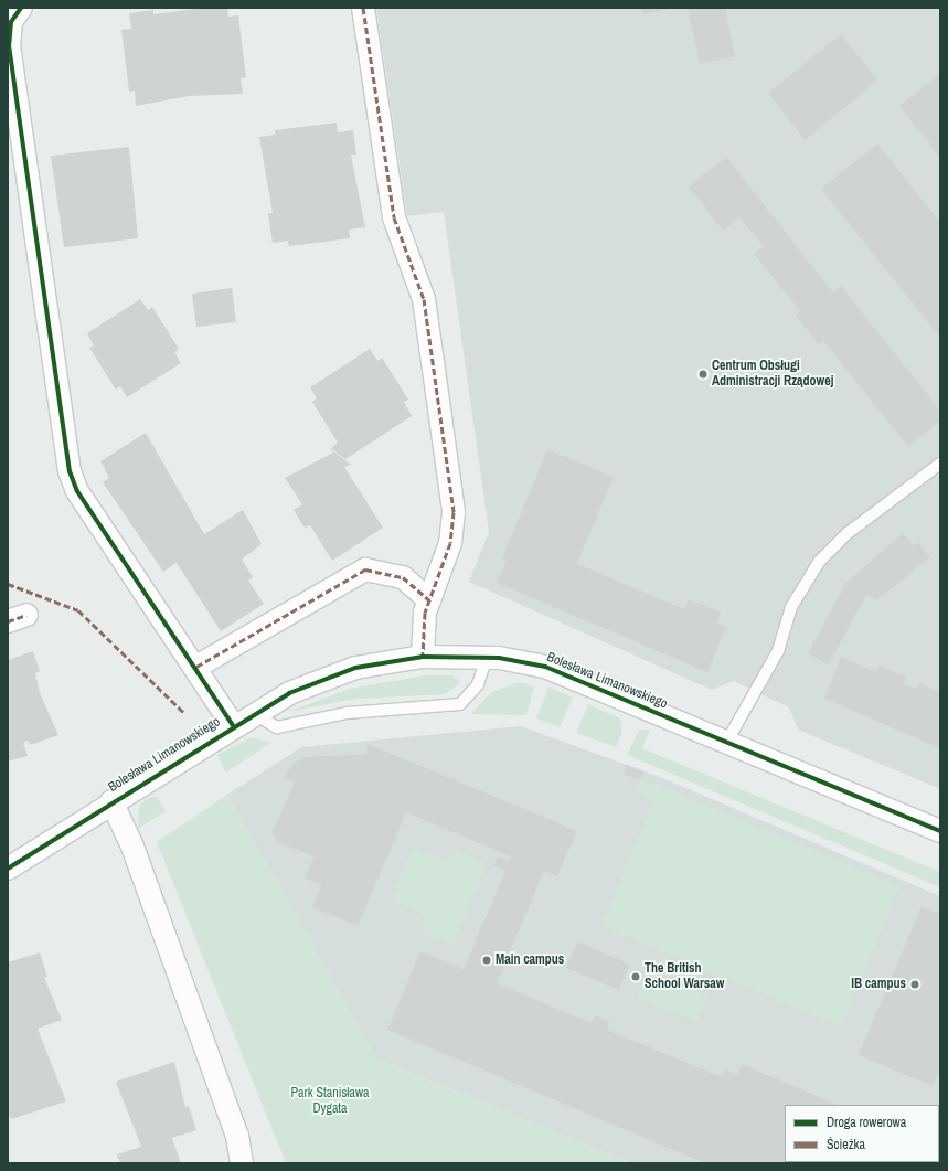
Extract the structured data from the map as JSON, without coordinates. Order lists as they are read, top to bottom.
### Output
{
  "streets": {
    "street": ["Bolesława Limanowskiego"]
  },
  "parks": ["Park Stanisława Dygata"],
  "places": [
    "Centrum Obsługi Administracji Rządowej",
    "Main campus",
    "The British School Warsaw",
    "IB campus"
  ],
  "legend": ["Droga rowerowa", "Ścieżka"]
}
